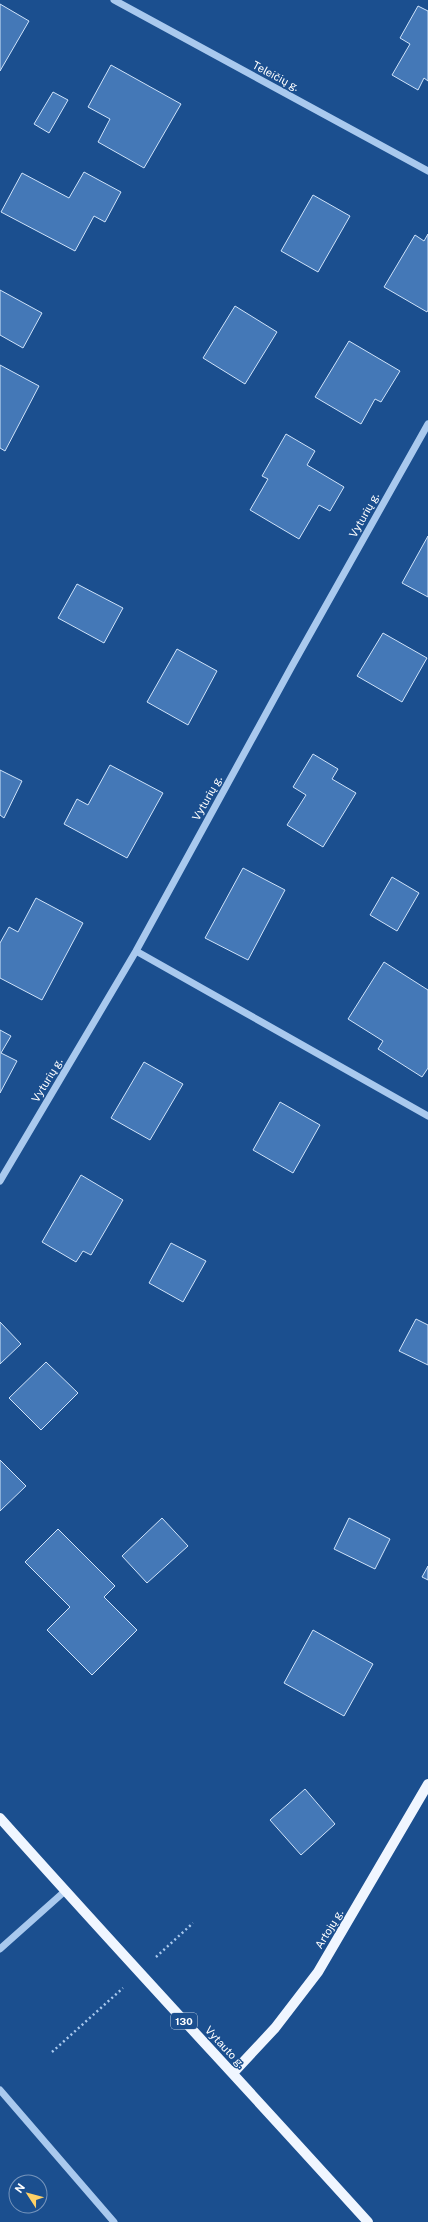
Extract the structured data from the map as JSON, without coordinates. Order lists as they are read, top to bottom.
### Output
{
  "streets": {
    "main road": ["Artojų g.", "130", "Vytauto g."],
    "street": ["Teleičių g.", "Vyturių g."]
  },
  "crossings": [
    ["Artojų g.", "Vytauto g."]
  ],
  "north": "top left"
}
